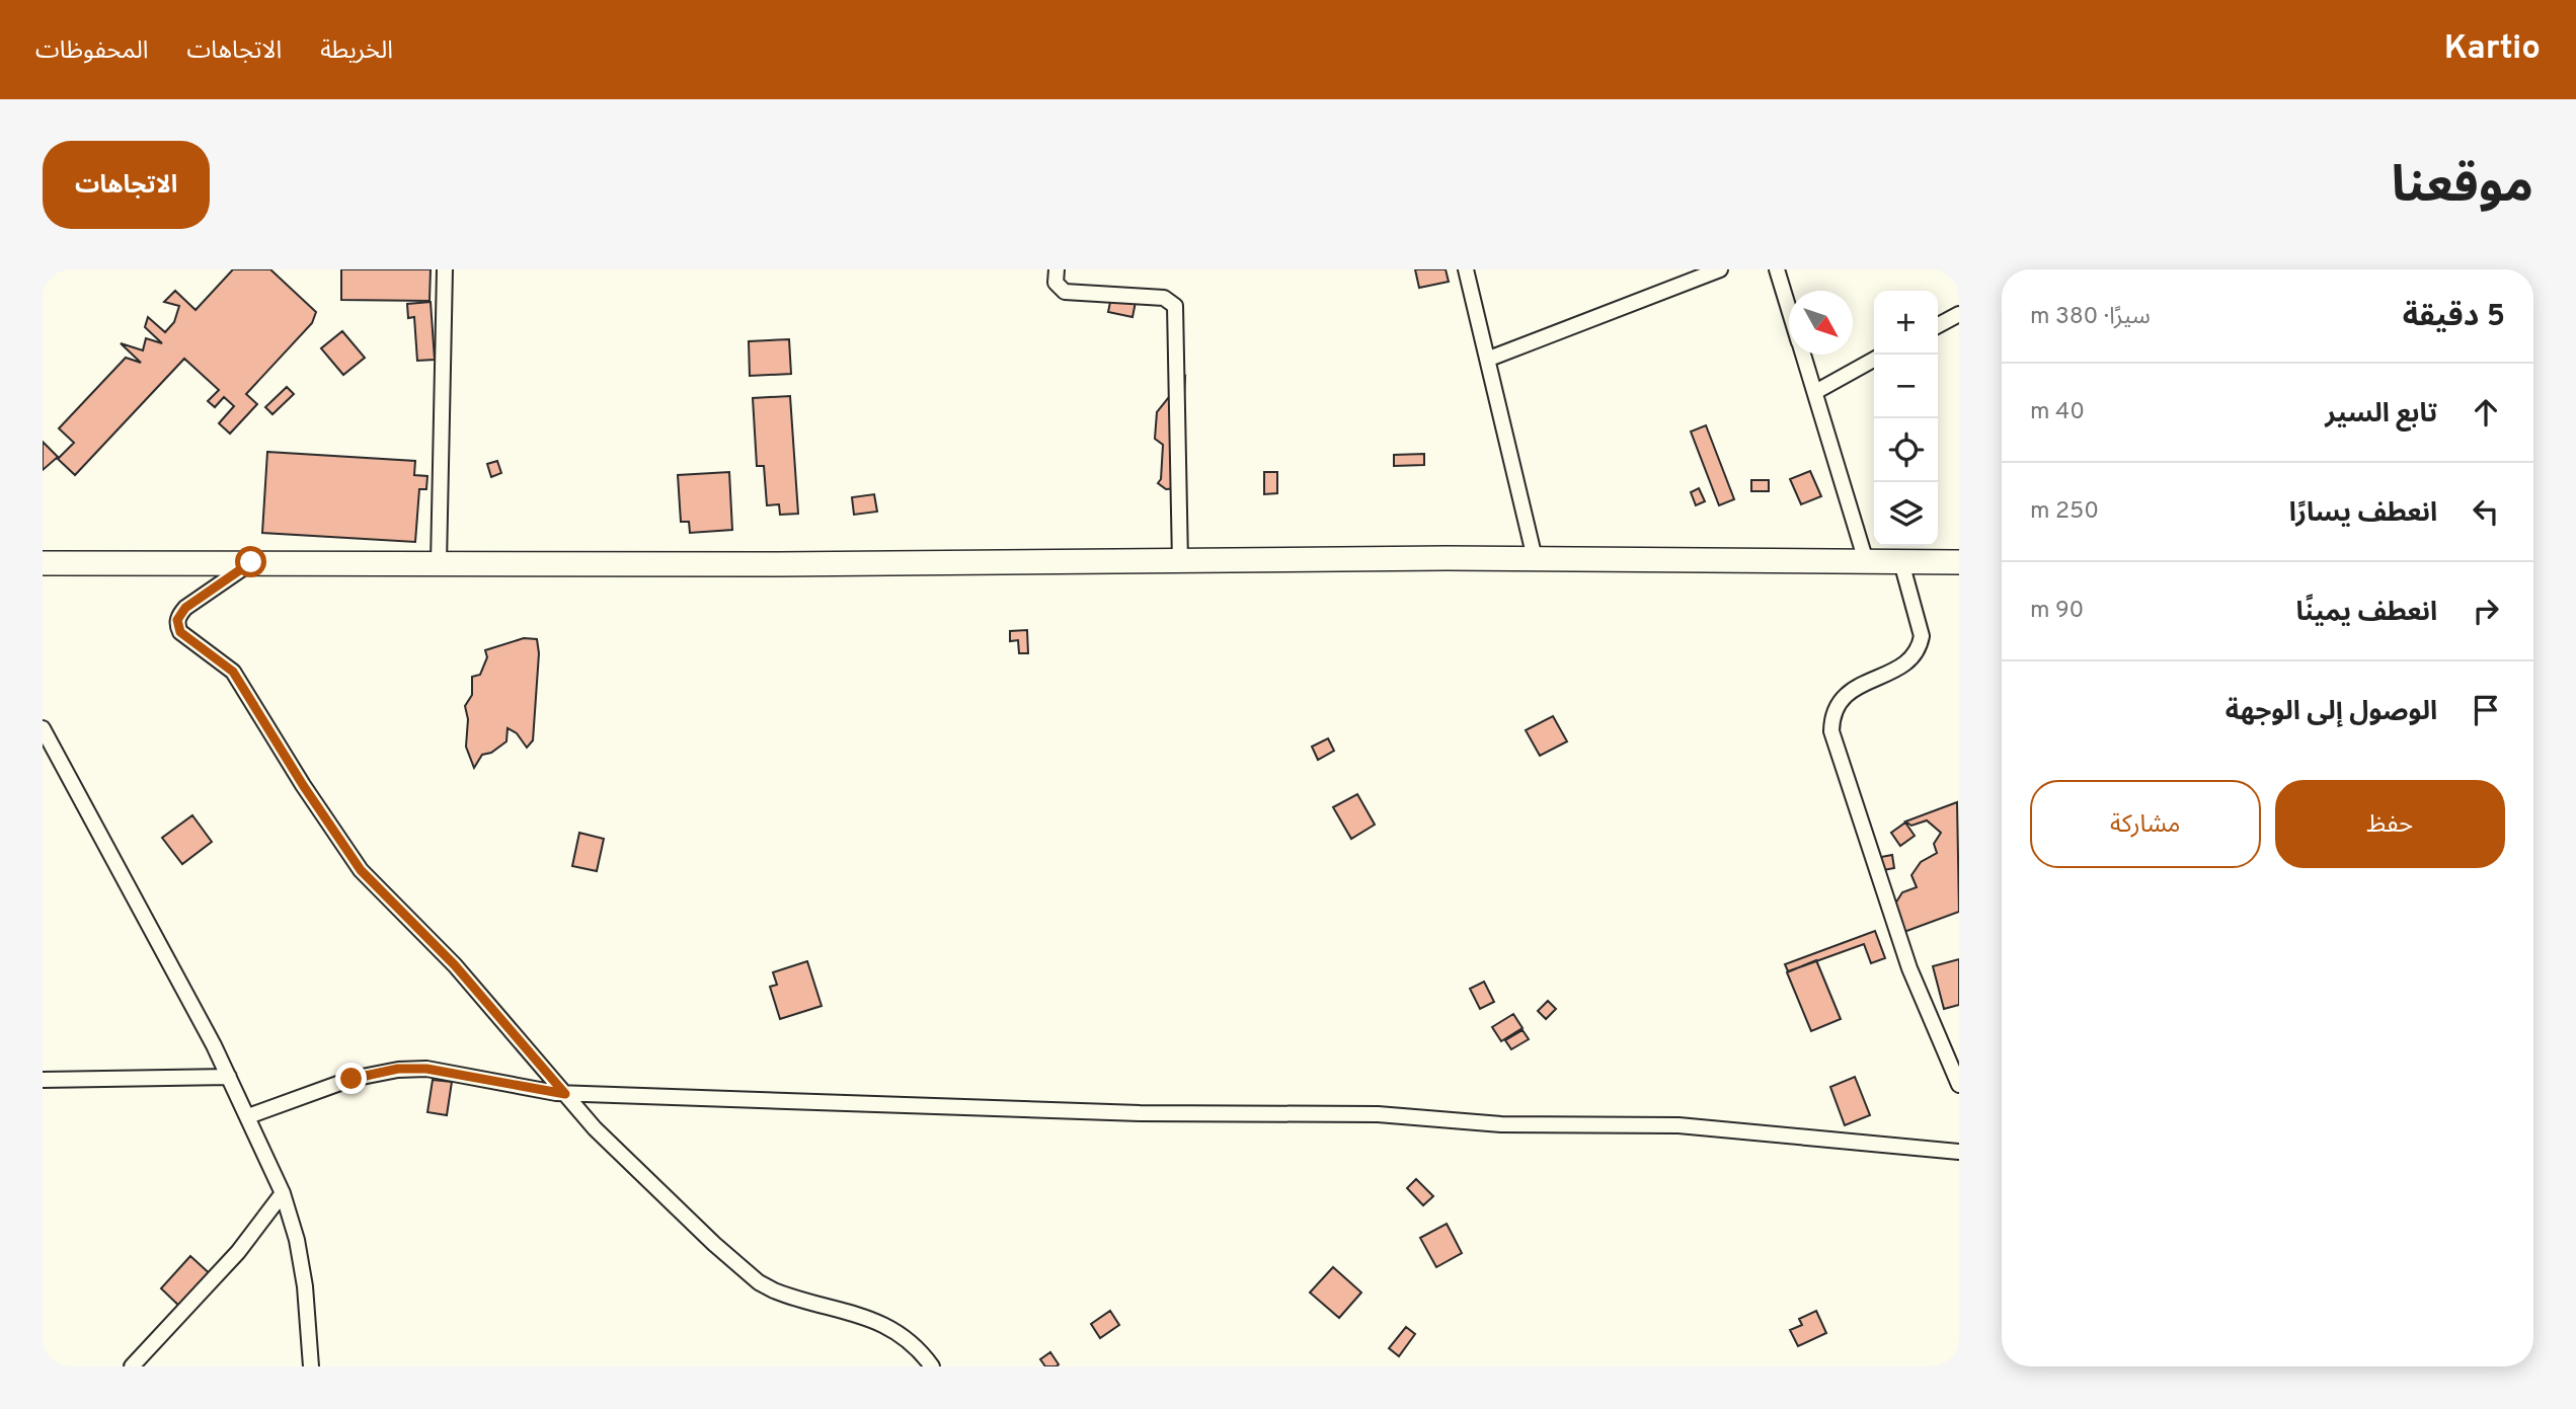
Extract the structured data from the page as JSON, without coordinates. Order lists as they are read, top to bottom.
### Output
{
  "north": "bottom right",
  "page": {
    "header": "Kartio",
    "nav": ["الخريطة", "الاتجاهات", "المحفوظات"],
    "title": "موقعنا",
    "buttons": [
      "الاتجاهات",
      ["حفظ", "مشاركة"]
    ],
    "heading": ["5 دقيقة", "سيرًا · 380 m"],
    "map_buttons": ["+", "−"],
    "list": [
      ["تابع السير", "40 m"],
      ["انعطف يسارًا", "250 m"],
      ["انعطف يمينًا", "90 m"],
      "الوصول إلى الوجهة"
    ]
  }
}
